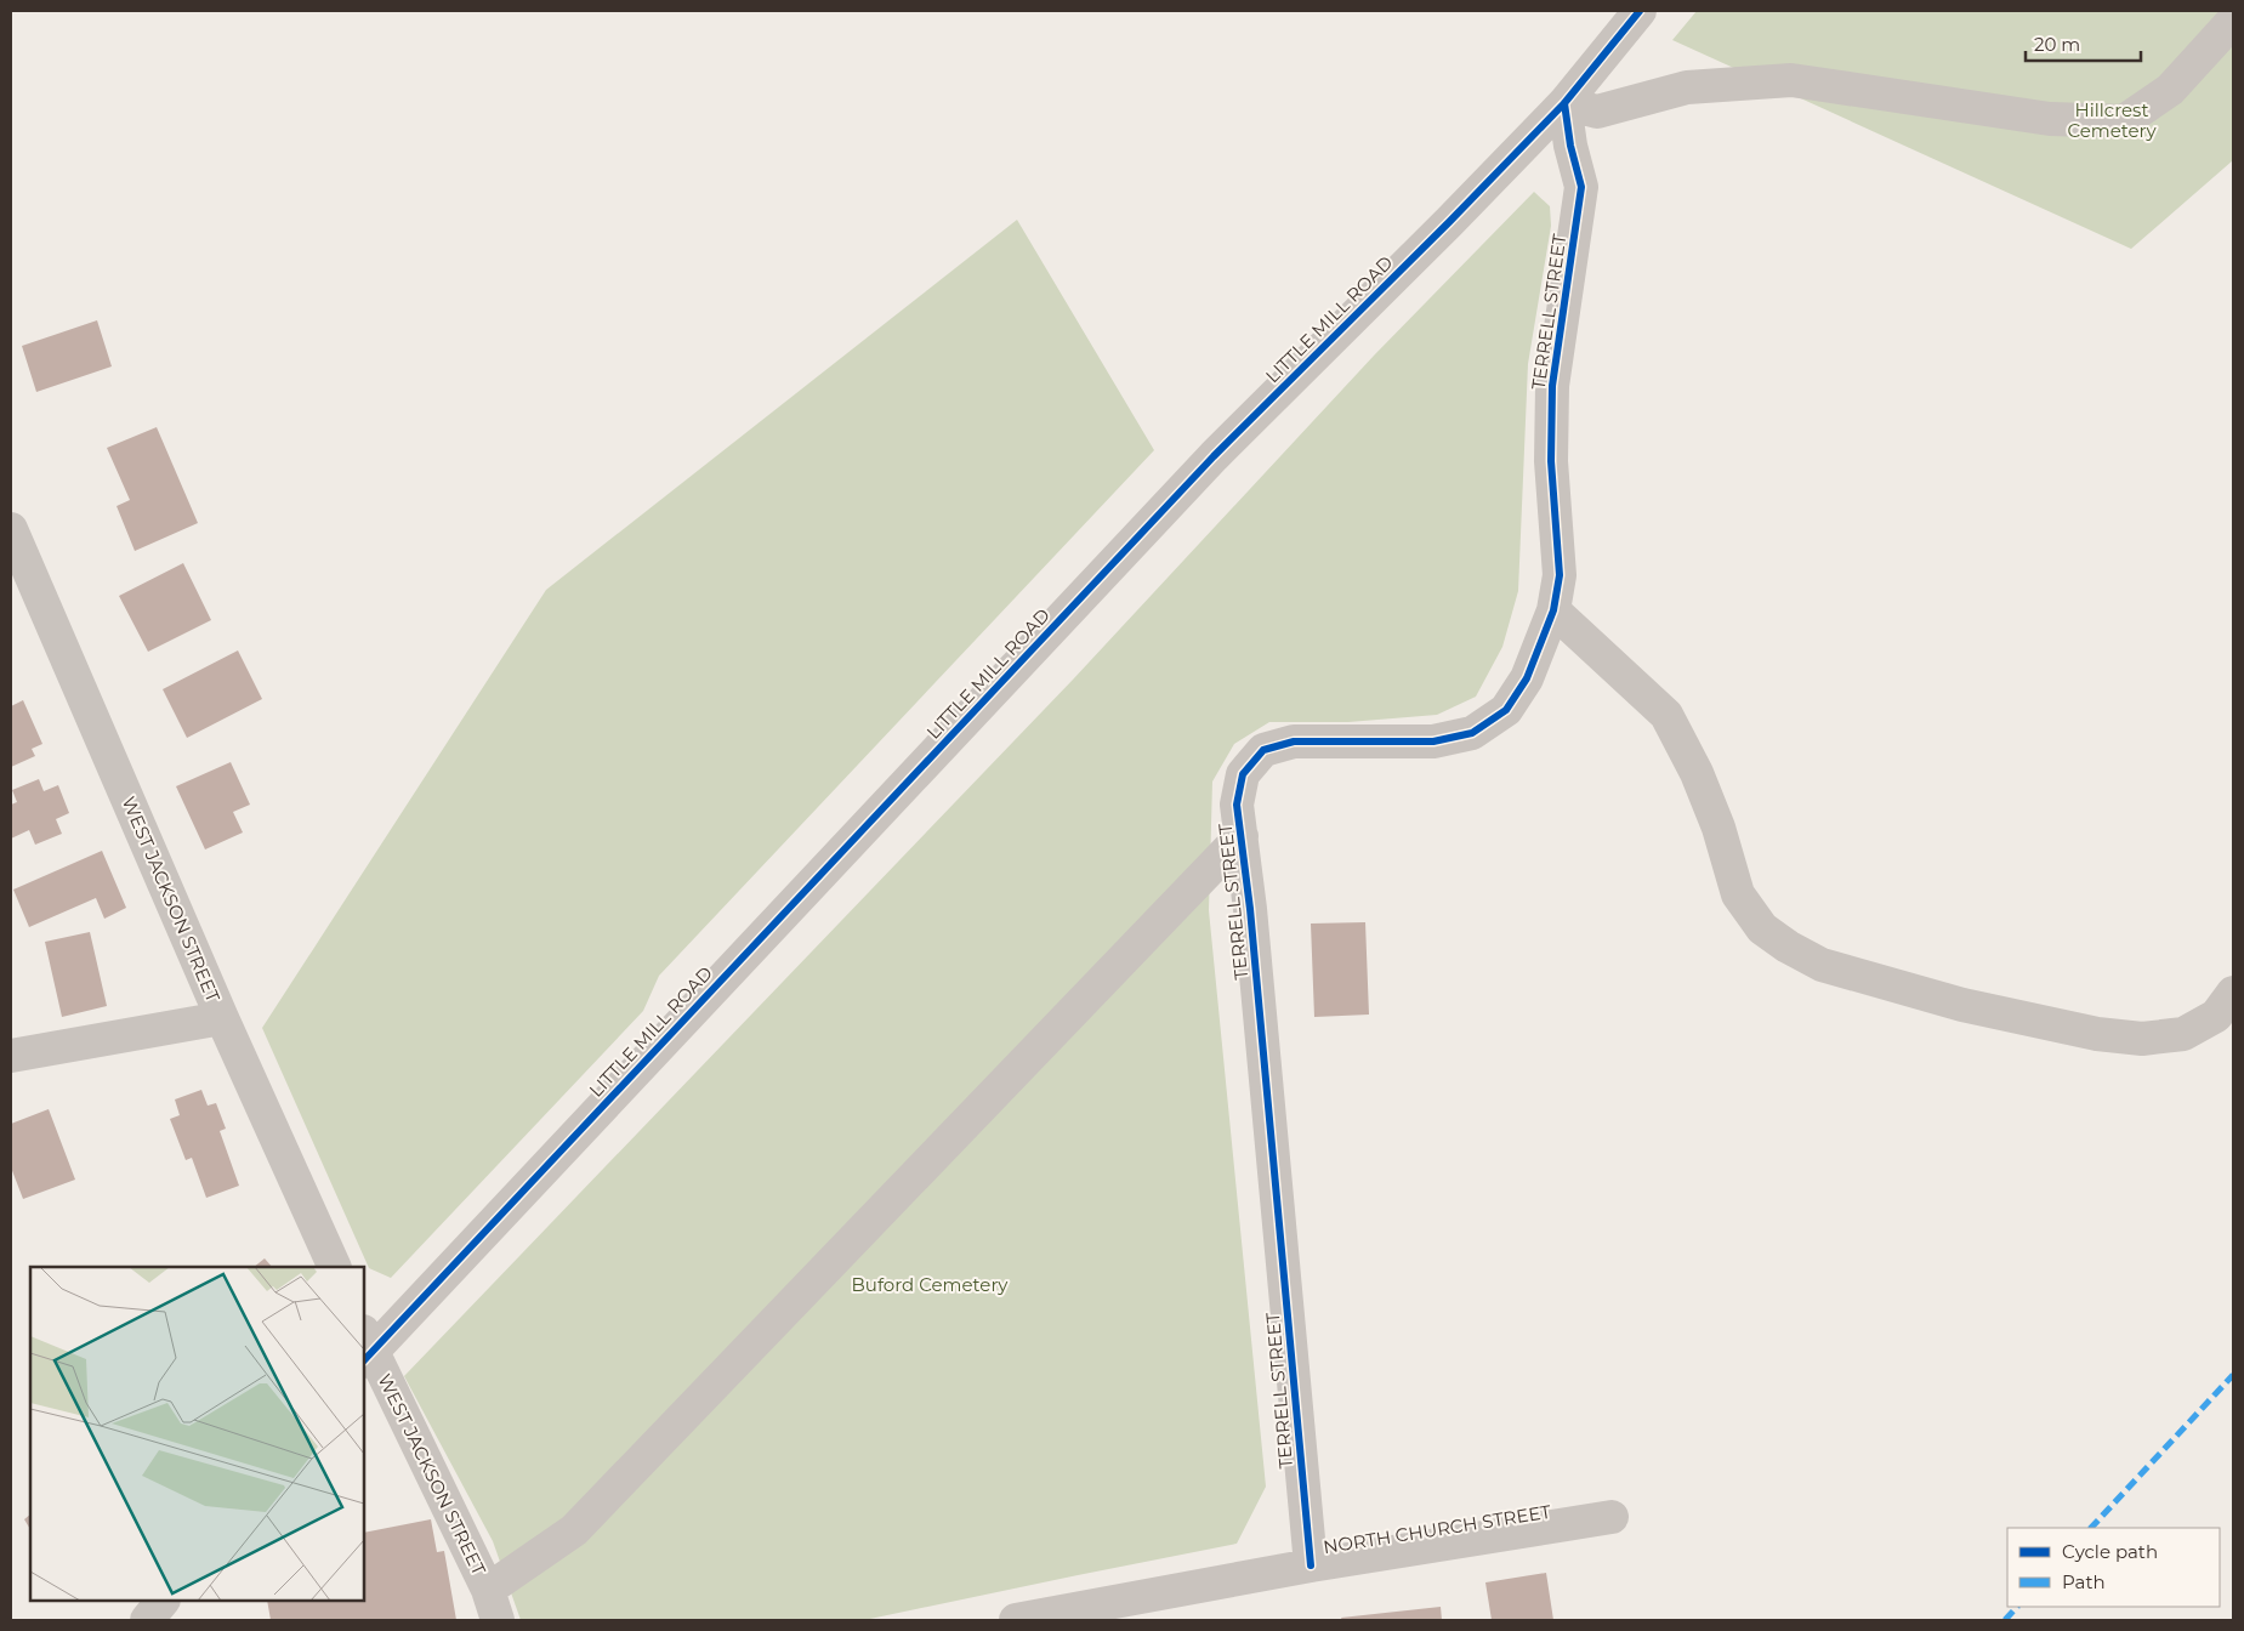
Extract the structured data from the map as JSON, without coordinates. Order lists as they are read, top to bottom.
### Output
{
  "streets": {
    "street": [
      "TERRELL STREET",
      "LITTLE MILL ROAD",
      "WEST JACKSON STREET",
      "NORTH CHURCH STREET"
    ]
  },
  "crossings": [
    ["TERRELL STREET", "LITTLE MILL ROAD"],
    ["TERRELL STREET", "NORTH CHURCH STREET"],
    ["LITTLE MILL ROAD", "WEST JACKSON STREET"]
  ],
  "parks": ["Hillcrest Cemetery", "Buford Cemetery"],
  "legend": ["Cycle path", "Path"],
  "scale_bar": "20 m"
}
